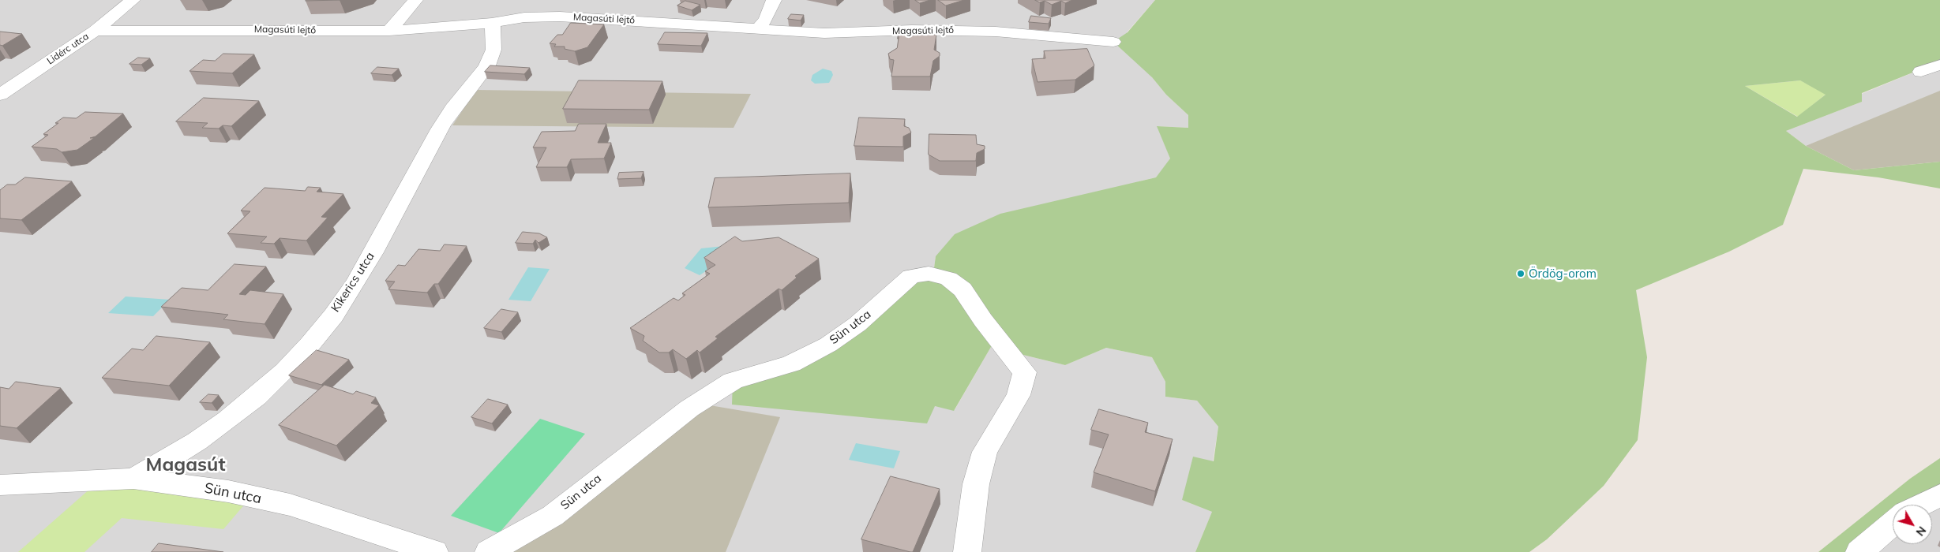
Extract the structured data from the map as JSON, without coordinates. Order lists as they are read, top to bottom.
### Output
{
  "streets": {
    "street": [
      "Magasúti lejtő",
      "Lidérc utca",
      "Kikerics utca",
      "Sün utca"
    ]
  },
  "crossings": [
    ["Magasúti lejtő", "Lidérc utca"],
    ["Magasúti lejtő", "Kikerics utca"],
    ["Kikerics utca", "Sün utca"]
  ],
  "districts": ["Magasút"],
  "places": ["Ördög-orom"],
  "north": "bottom right"
}
